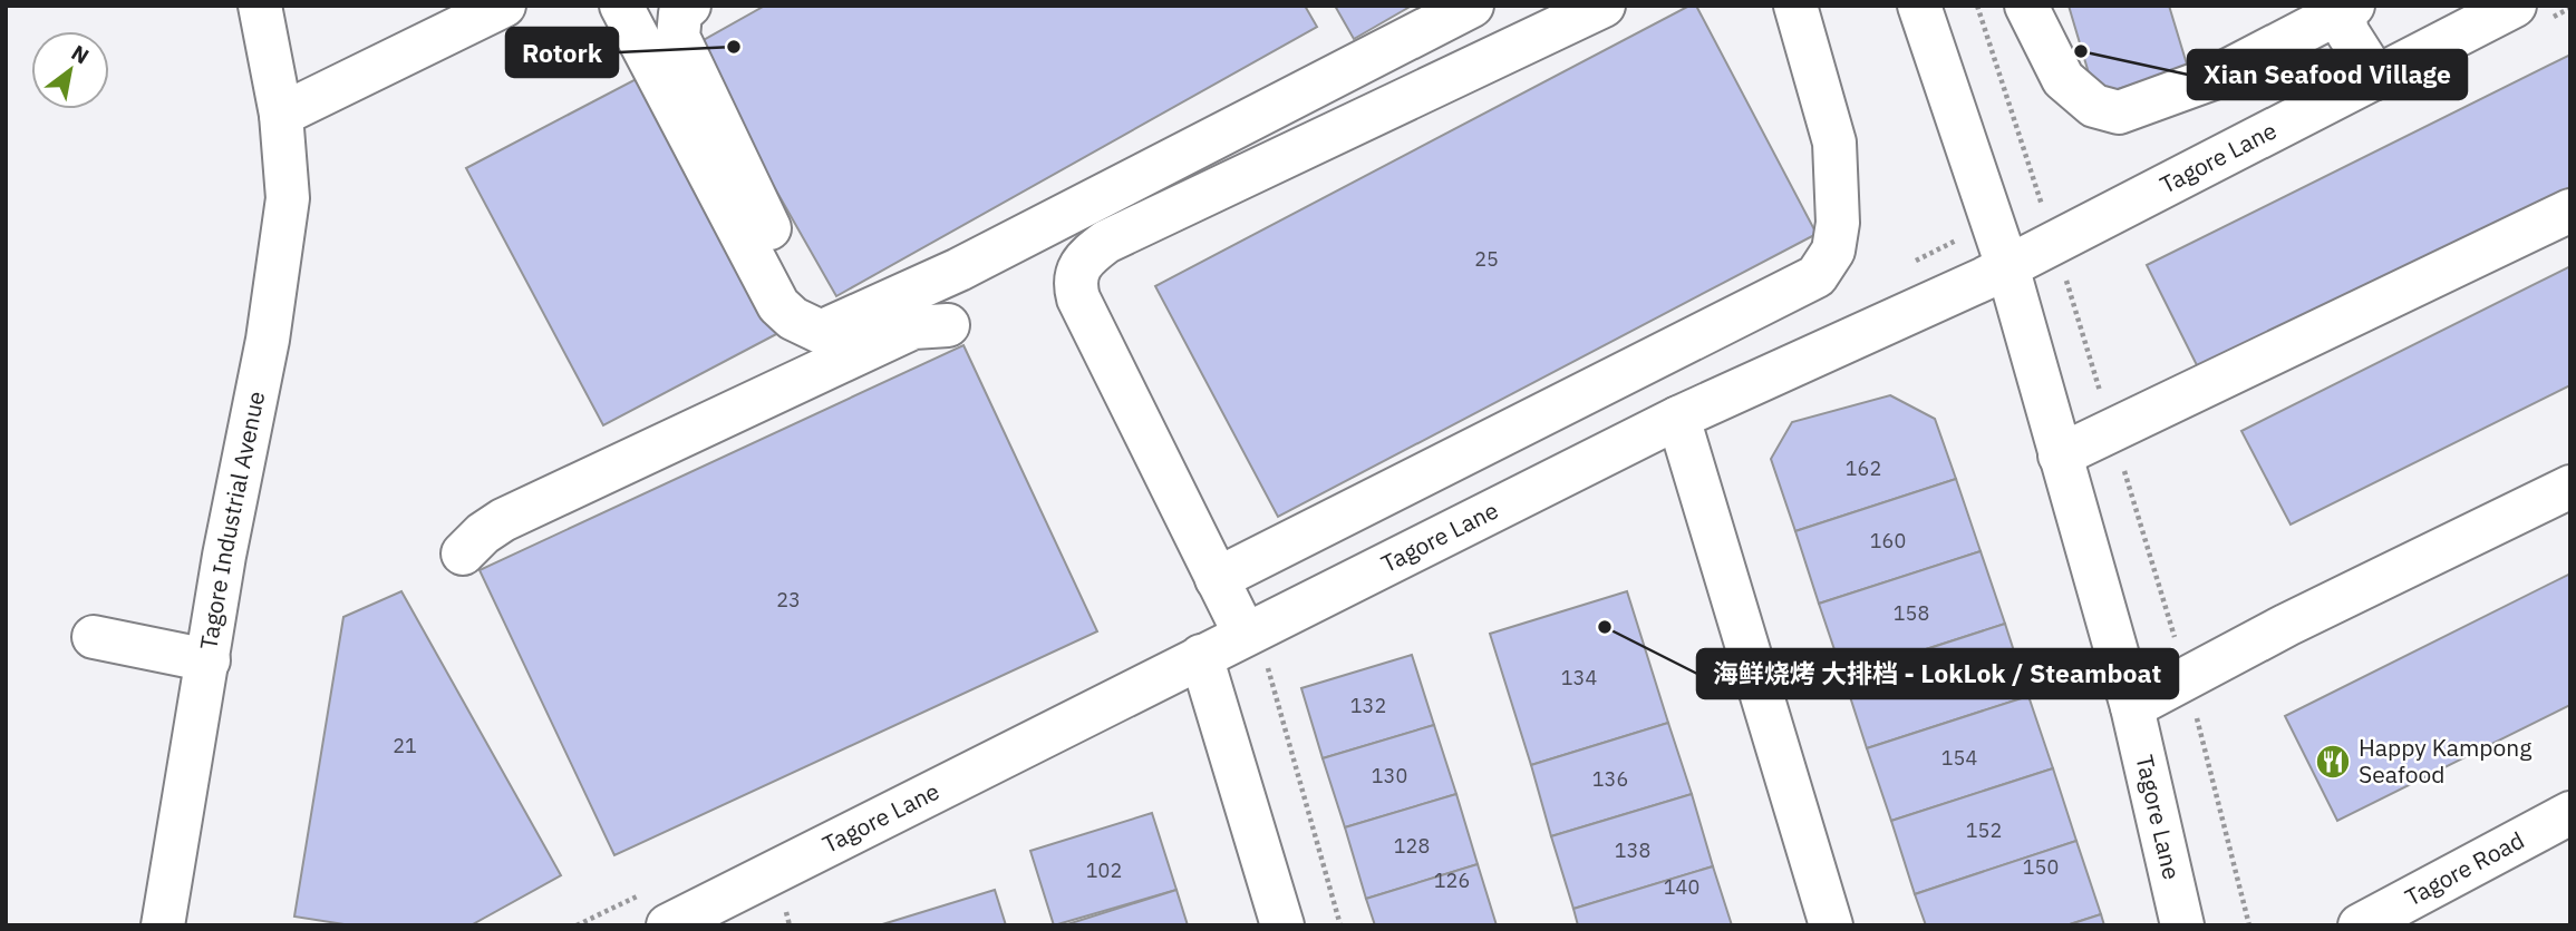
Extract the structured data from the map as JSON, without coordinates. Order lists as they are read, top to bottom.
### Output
{
  "streets": {
    "street": ["Tagore Lane", "Tagore Industrial Avenue", "Tagore Road"]
  },
  "places": {
    "other": ["Rotork", "Xian Seafood Village", "海鲜烧烤 大排档 - LokLok / Steamboat"],
    "restaurant": ["Happy Kampong Seafood"]
  },
  "house_numbers": [
    "25",
    "162",
    "160",
    "23",
    "158",
    "134",
    "132",
    "21",
    "154",
    "130",
    "136",
    "152",
    "128",
    "138",
    "150",
    "102",
    "126",
    "140"
  ],
  "north": "top right"
}
